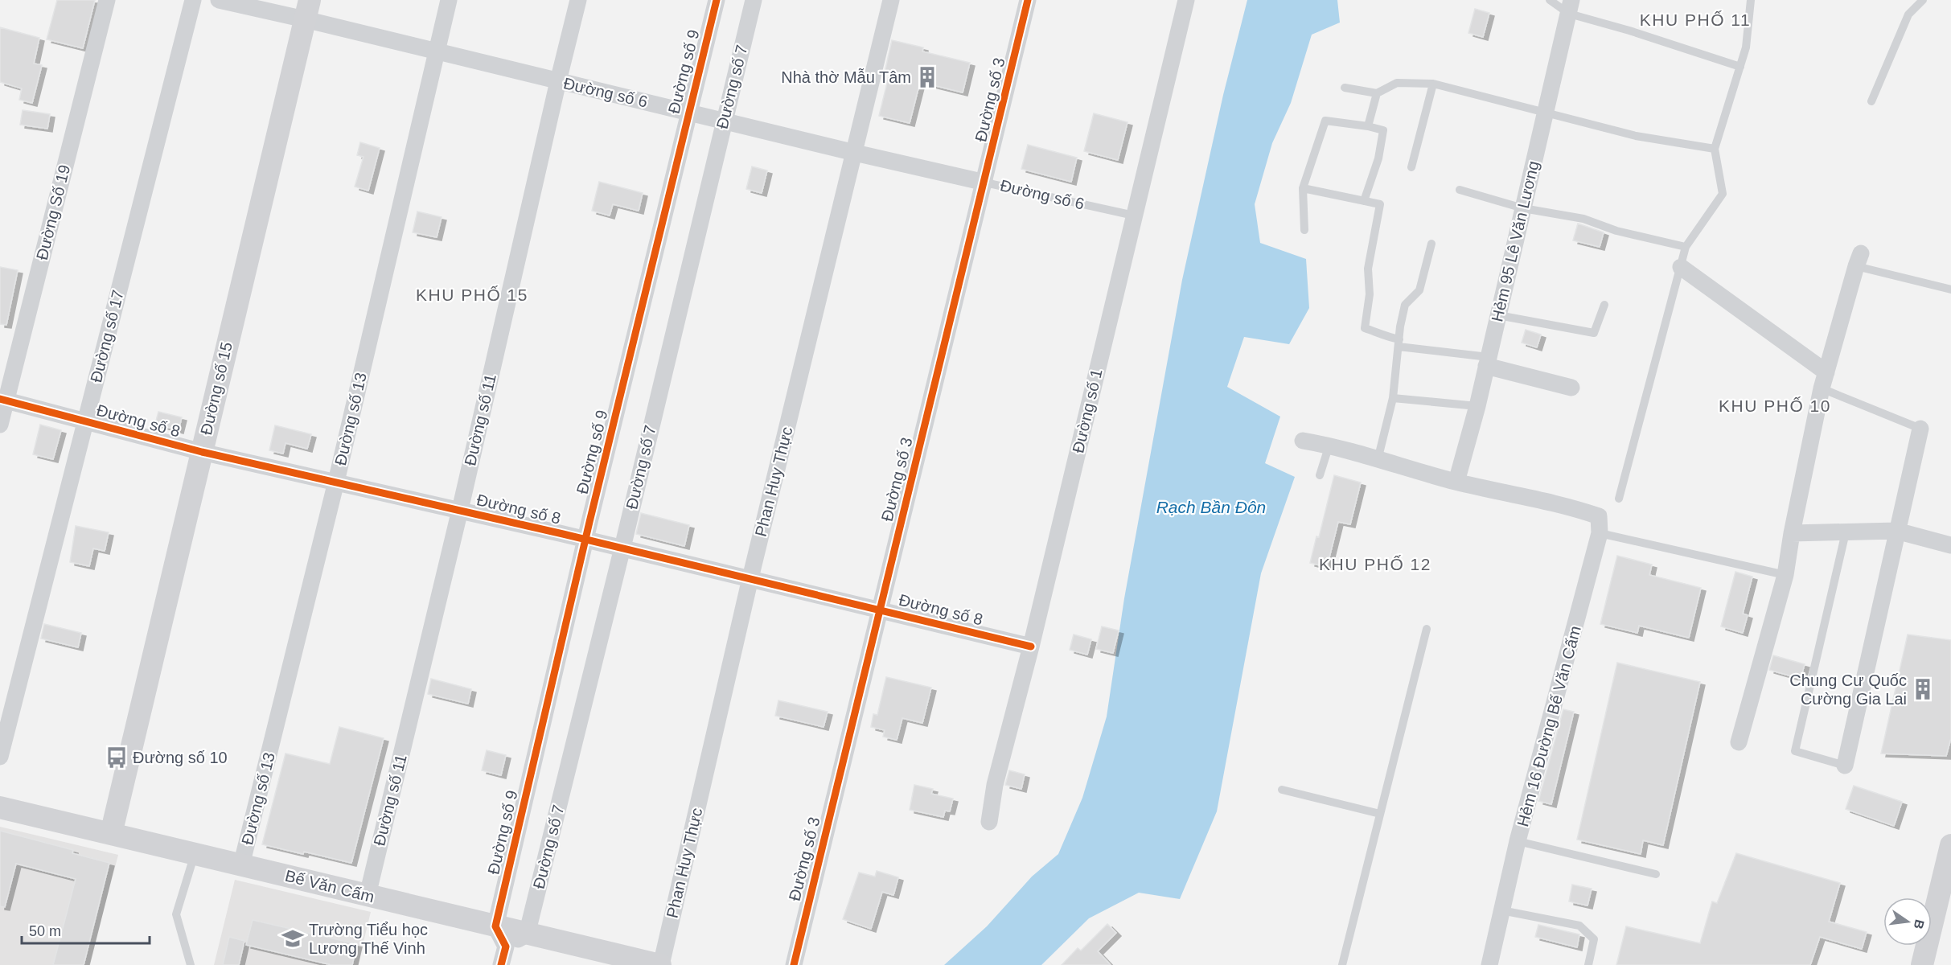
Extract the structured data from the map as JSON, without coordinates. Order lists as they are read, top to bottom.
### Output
{
  "streets": {
    "street": [
      "Đường số 9",
      "Đường số 7",
      "Đường số 6",
      "Đường số 3",
      "Đường Số 19",
      "Hẻm 95 Lê Văn Lương",
      "Đường số 17",
      "Đường số 15",
      "Đường số 1",
      "Đường số 13",
      "Đường số 11",
      "Đường số 8",
      "Phan Huy Thực",
      "Hẻm 16 Đường Bế Văn Cấm",
      "Bế Văn Cấm"
    ]
  },
  "crossings": [
    ["Đường số 9", "Đường số 6"],
    ["Đường số 9", "Đường số 8"],
    ["Đường số 9", "Bế Văn Cấm"],
    ["Đường số 7", "Đường số 6"],
    ["Đường số 7", "Đường số 8"],
    ["Đường số 7", "Bế Văn Cấm"],
    ["Đường số 6", "Đường số 3"],
    ["Đường số 6", "Đường số 15"],
    ["Đường số 6", "Đường số 1"],
    ["Đường số 6", "Đường số 13"],
    ["Đường số 6", "Đường số 11"],
    ["Đường số 6", "Phan Huy Thực"],
    ["Đường số 3", "Đường số 8"],
    ["Đường Số 19", "Đường số 8"],
    ["Đường số 17", "Đường số 8"],
    ["Đường số 15", "Đường số 8"],
    ["Đường số 15", "Bế Văn Cấm"],
    ["Đường số 1", "Đường số 8"],
    ["Đường số 13", "Đường số 8"],
    ["Đường số 13", "Bế Văn Cấm"],
    ["Đường số 11", "Đường số 8"],
    ["Đường số 11", "Bế Văn Cấm"],
    ["Đường số 8", "Phan Huy Thực"],
    ["Phan Huy Thực", "Bế Văn Cấm"]
  ],
  "districts": [
    "KHU PHỐ 11",
    "KHU PHỐ 15",
    "KHU PHỐ 10",
    "KHU PHỐ 12"
  ],
  "water": ["Rạch Bần Đôn"],
  "places": {
    "building": ["Nhà thờ Mẫu Tâm", "Chung Cư Quốc Cường Gia Lai"],
    "bus stop": ["Đường số 10"],
    "school or university": ["Trường Tiểu học Lương Thế Vinh"]
  },
  "scale_bar": "50 m",
  "north": "right"
}
